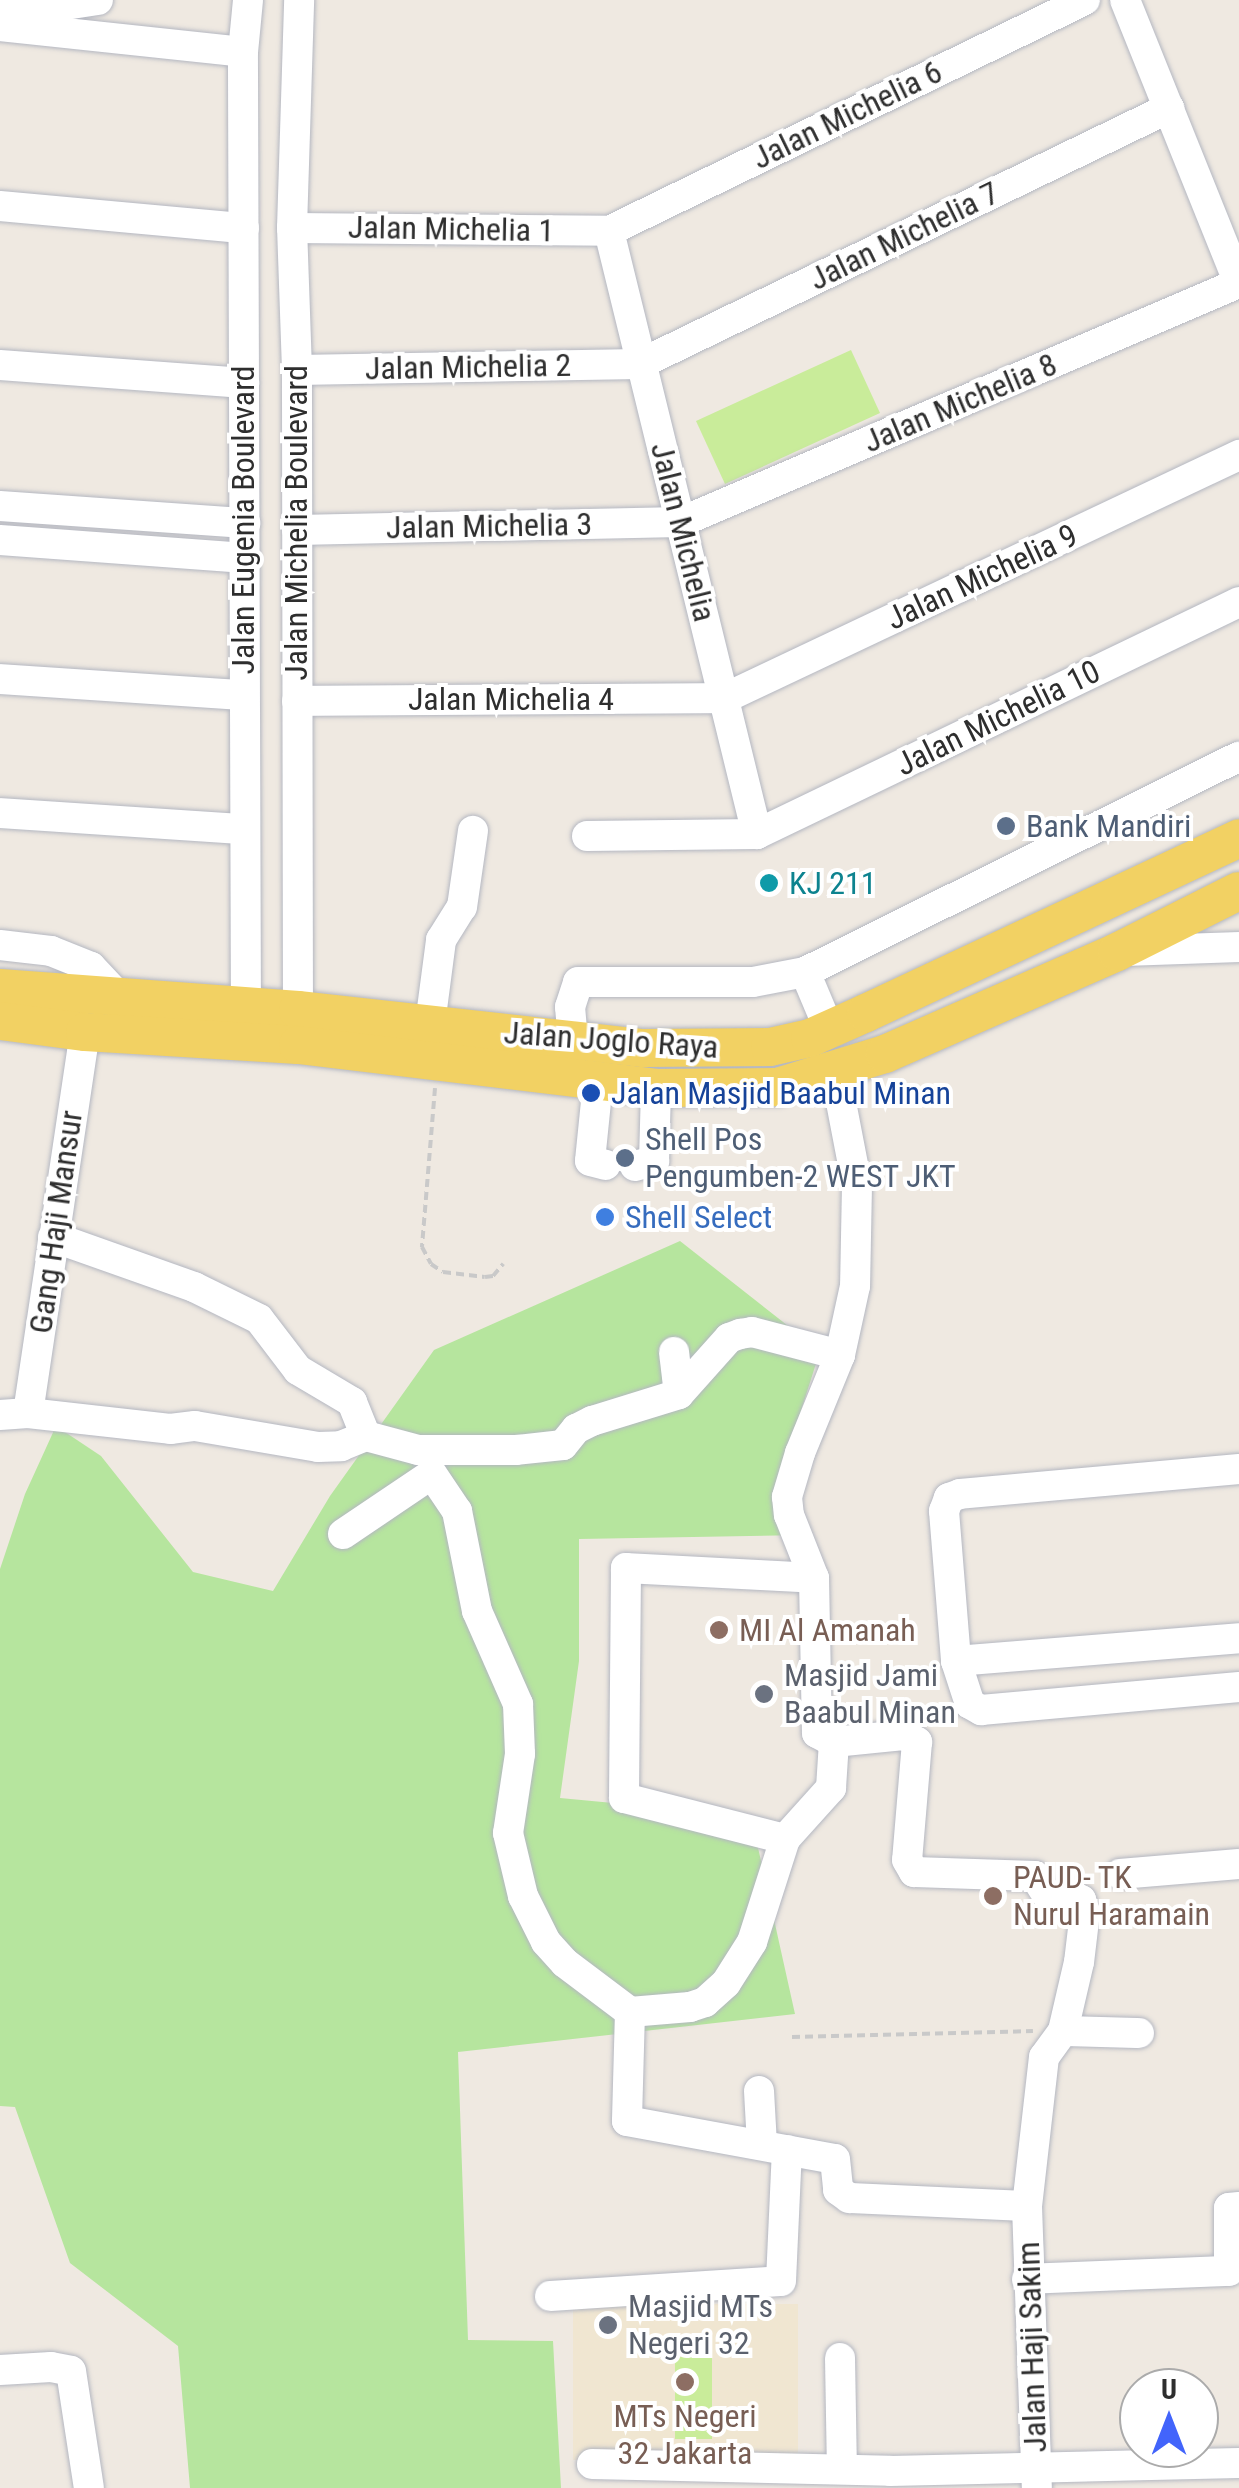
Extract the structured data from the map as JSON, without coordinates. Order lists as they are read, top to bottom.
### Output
{
  "streets": {
    "main road": ["Jalan Joglo Raya"],
    "street": [
      "Jalan Michelia 6",
      "Jalan Michelia 1",
      "Jalan Michelia 7",
      "Jalan Michelia 2",
      "Jalan Michelia 8",
      "Jalan Eugenia Boulevard",
      "Jalan Michelia Boulevard",
      "Jalan Michelia 3",
      "Jalan Michelia",
      "Jalan Michelia 9",
      "Jalan Michelia 4",
      "Jalan Michelia 10",
      "Gang Haji Mansur",
      "Jalan Haji Sakim"
    ]
  },
  "crossings": [
    ["Jalan Michelia 6", "Jalan Michelia 1"],
    ["Jalan Michelia 6", "Jalan Michelia"],
    ["Jalan Michelia 1", "Jalan Michelia Boulevard"],
    ["Jalan Michelia 1", "Jalan Michelia"],
    ["Jalan Michelia 7", "Jalan Michelia 2"],
    ["Jalan Michelia 7", "Jalan Michelia"],
    ["Jalan Michelia 2", "Jalan Michelia Boulevard"],
    ["Jalan Michelia 2", "Jalan Michelia"],
    ["Jalan Michelia 8", "Jalan Michelia 3"],
    ["Jalan Michelia 8", "Jalan Michelia"],
    ["Jalan Eugenia Boulevard", "Jalan Joglo Raya"],
    ["Jalan Michelia Boulevard", "Jalan Michelia 3"],
    ["Jalan Michelia Boulevard", "Jalan Michelia 4"],
    ["Jalan Michelia Boulevard", "Jalan Joglo Raya"],
    ["Jalan Michelia 3", "Jalan Michelia"],
    ["Jalan Michelia", "Jalan Michelia 9"],
    ["Jalan Michelia", "Jalan Michelia 4"],
    ["Jalan Michelia", "Jalan Michelia 10"],
    ["Jalan Michelia 9", "Jalan Michelia 4"],
    ["Jalan Joglo Raya", "Gang Haji Mansur"]
  ],
  "places": [
    "Bank Mandiri",
    "KJ 211",
    "Jalan Masjid Baabul Minan",
    "Shell Pos Pengumben-2 WEST JKT",
    "Shell Select",
    "MI Al Amanah",
    "Masjid Jami Baabul Minan",
    "PAUD- TK Nurul Haramain",
    "Masjid MTs Negeri 32",
    "MTs Negeri 32 Jakarta"
  ],
  "north": "top"
}
